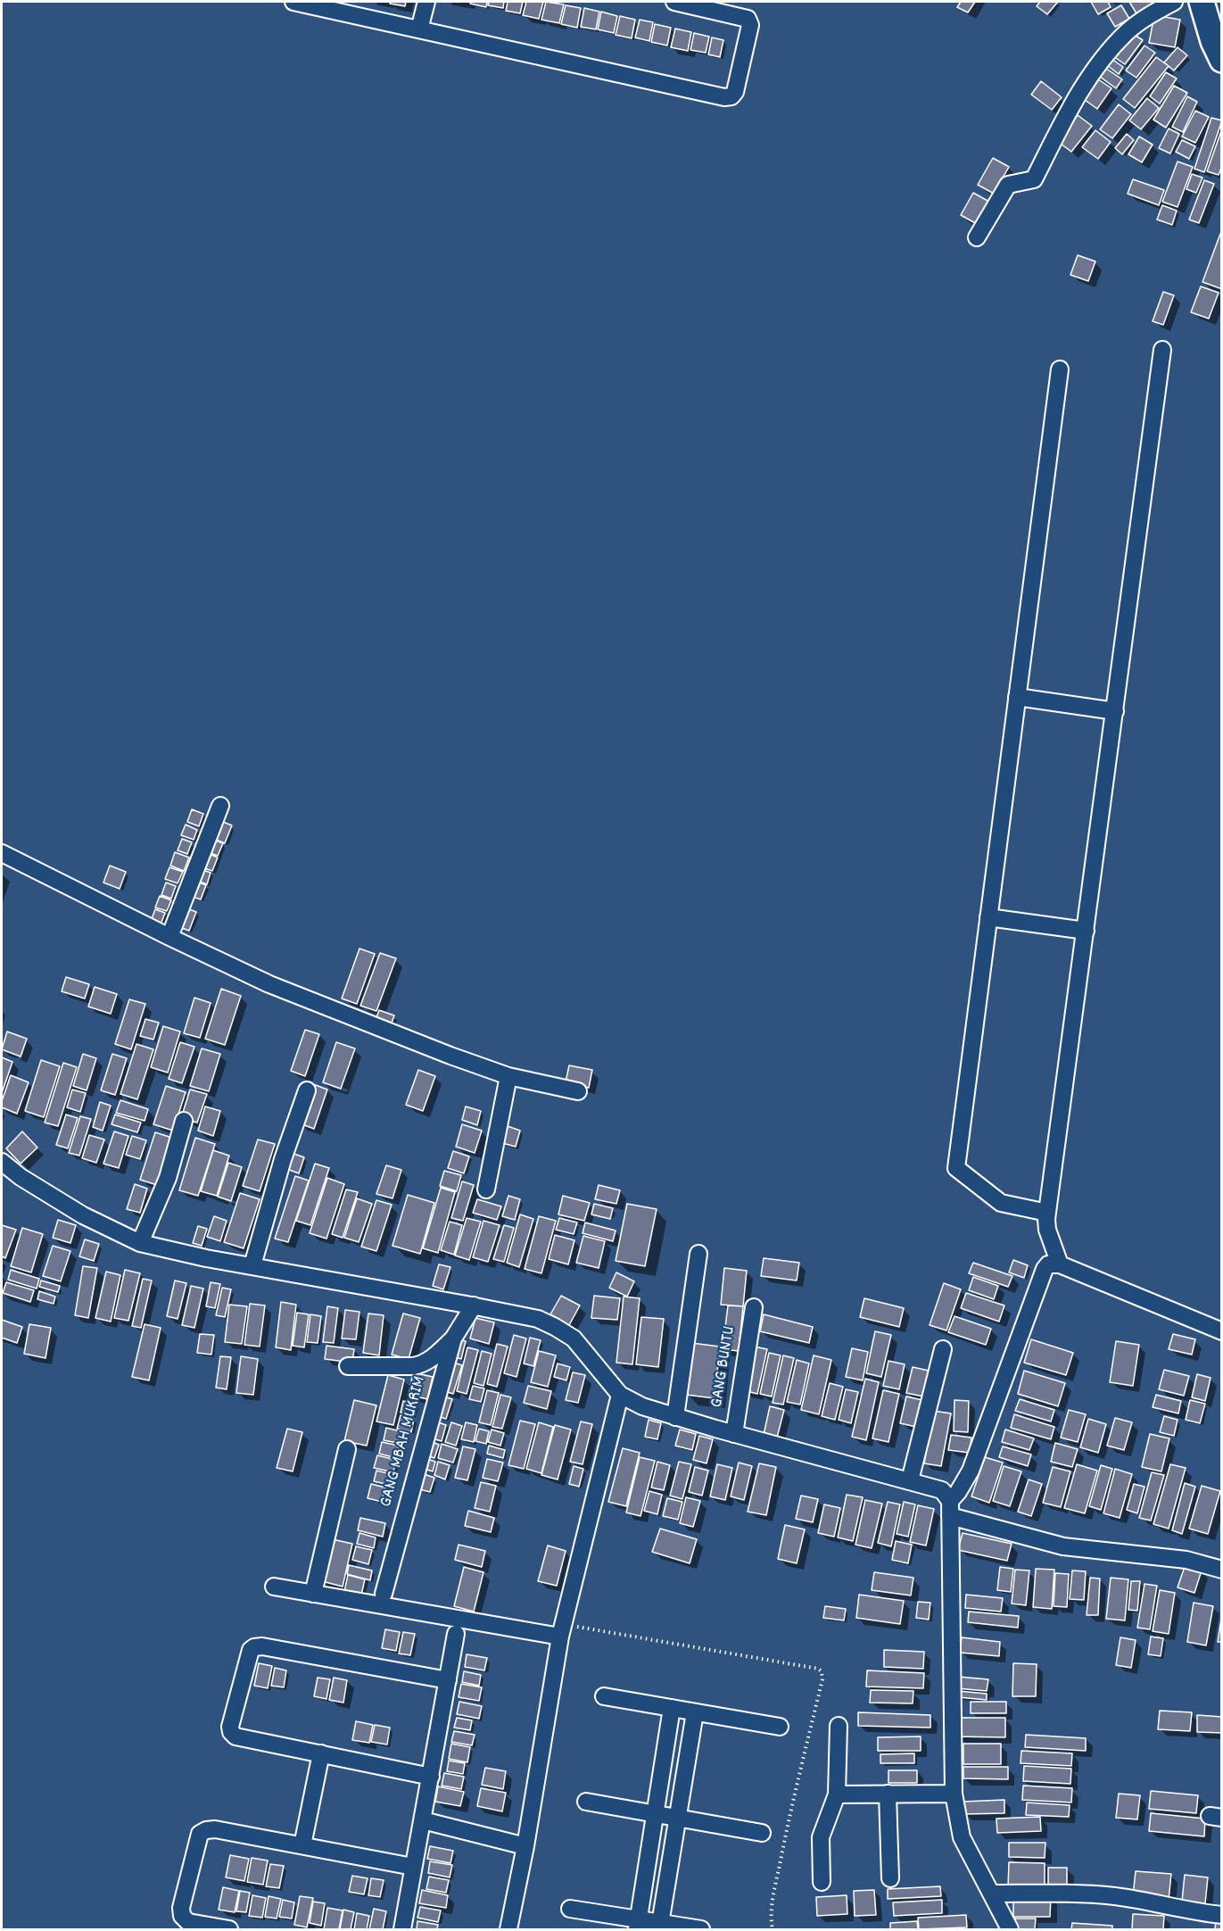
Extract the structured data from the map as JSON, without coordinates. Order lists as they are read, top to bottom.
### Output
{
  "streets": {
    "street": ["GANG BUNTU", "GANG MBAH MUKRIM"]
  }
}
